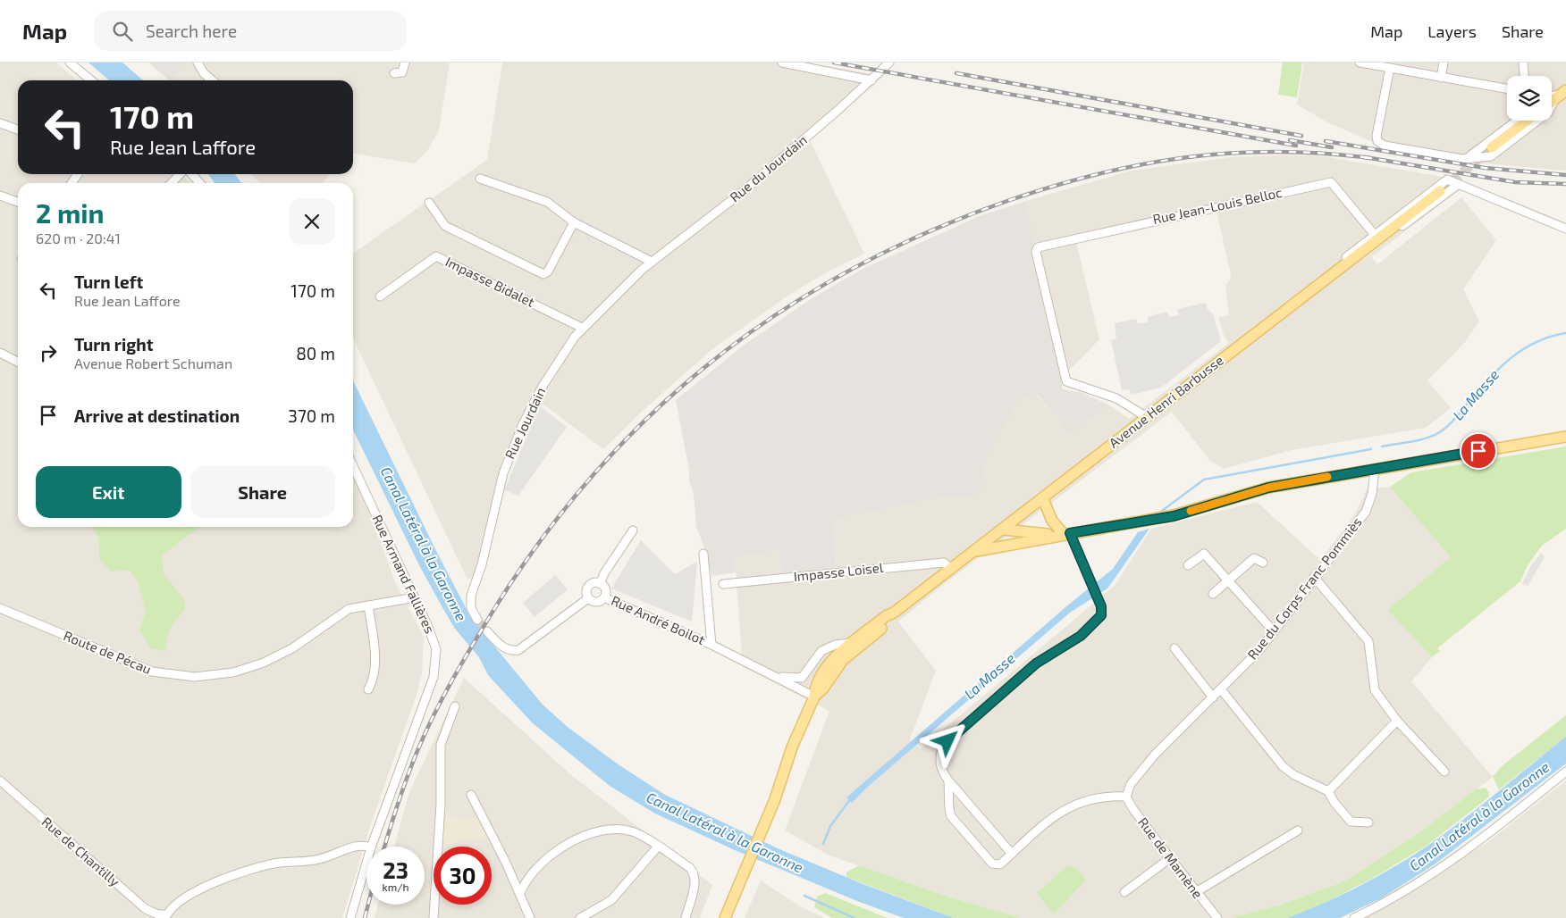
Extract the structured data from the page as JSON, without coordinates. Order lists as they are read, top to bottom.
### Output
{
  "streets": {
    "main road": ["Avenue Henri Barbusse"],
    "street": [
      "Rue du Jourdain",
      "Rue Jean-Louis Belloc",
      "Impasse Bidalet",
      "Rue Jourdain",
      "Impasse Loisel",
      "Rue Armand Fallières",
      "Rue du Corps Franc Pommiès",
      "Rue André Boilot",
      "Route de Pécau",
      "Rue de Chantilly",
      "Rue de Mamène"
    ]
  },
  "crossings": [
    ["Rue du Jourdain", "Rue Jourdain"],
    ["Rue Jean-Louis Belloc", "Avenue Henri Barbusse"],
    ["Impasse Bidalet", "Rue Jourdain"],
    ["Avenue Henri Barbusse", "Impasse Loisel"],
    ["Avenue Henri Barbusse", "Rue André Boilot"],
    ["Rue Armand Fallières", "Route de Pécau"],
    ["Rue du Corps Franc Pommiès", "Rue de Mamène"]
  ],
  "water": ["La Masse", "Canal Latéral à la Garonne"],
  "page": {
    "header": "Map",
    "search": "Search here",
    "nav": ["Map", "Layers", "Share"],
    "turn": ["170 m", "Rue Jean Laffore"],
    "heading": ["2 min", "620 m · 20:41"],
    "list": [
      {
        "name": "Turn left",
        "note": "Rue Jean Laffore",
        "value": "170 m"
      },
      {
        "name": "Turn right",
        "note": "Avenue Robert Schuman",
        "value": "80 m"
      },
      {
        "name": "Arrive at destination",
        "value": "370 m"
      }
    ],
    "buttons": ["Exit", "Share"],
    "speed": "23 km/h",
    "limit": "30"
  }
}
